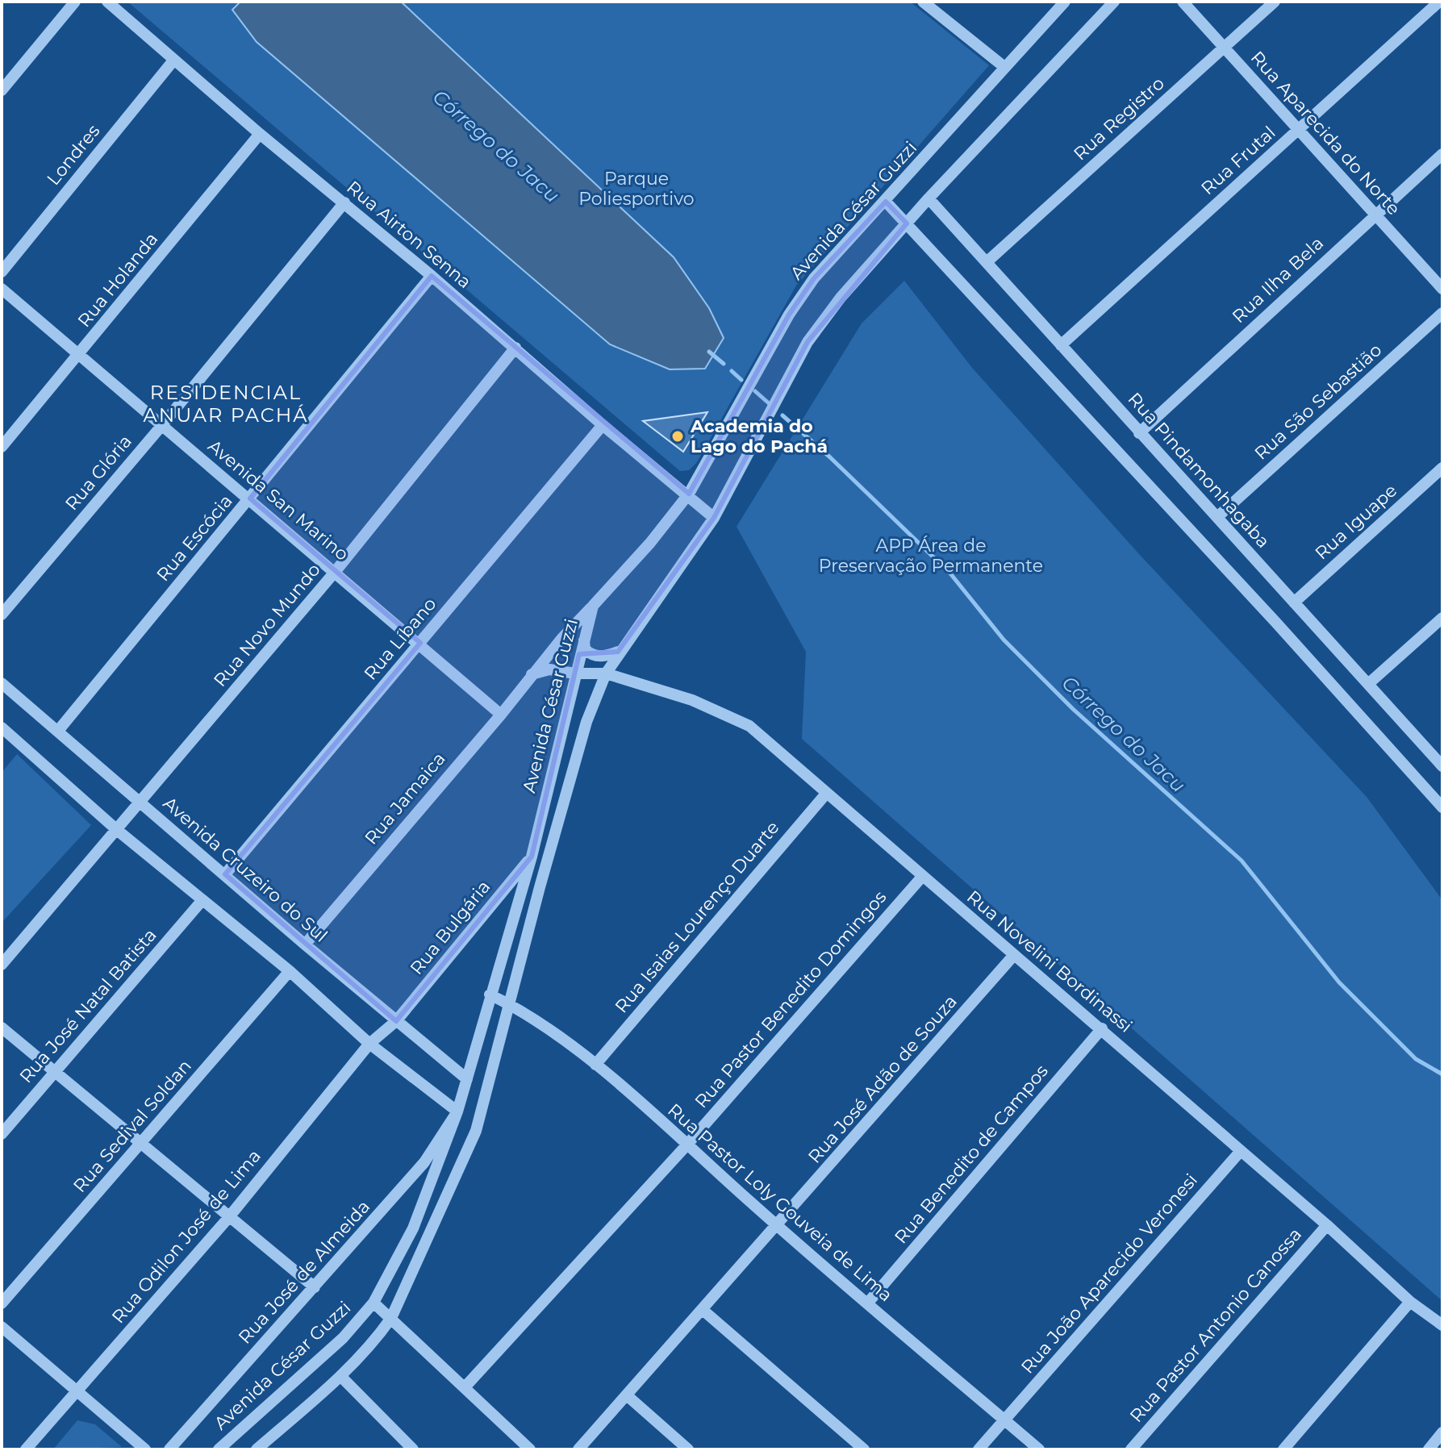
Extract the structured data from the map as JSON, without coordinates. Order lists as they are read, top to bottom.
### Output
{
  "streets": {
    "street": [
      "Rua Registro",
      "Rua Aparecida do Norte",
      "Londres",
      "Rua Frutal",
      "Avenida César Guzzi",
      "Rua Airton Senna",
      "Rua Holanda",
      "Rua Ilha Bela",
      "Rua São Sebastião",
      "Rua Pindamonhagaba",
      "Rua Glória",
      "Avenida San Marino",
      "Rua Iguape",
      "Rua Escócia",
      "Rua Novo Mundo",
      "Rua Líbano",
      "Rua Jamaica",
      "Avenida Cruzeiro do Sul",
      "Rua Isaias Lourenço Duarte",
      "Rua Bulgária",
      "Rua Novelini Bordinassi",
      "Rua Pastor Benedito Domingos",
      "Rua José Natal Batista",
      "Rua José Adão de Souza",
      "Rua Sedival Soldan",
      "Rua Benedito de Campos",
      "Rua Pastor Loly Gouveia de Lima",
      "Rua Odilon José de Lima",
      "Rua José de Almeida",
      "Rua João Aparecido Veronesi",
      "Rua Pastor Antonio Canossa"
    ]
  },
  "crossings": [
    ["Rua Registro", "Rua Aparecida do Norte"],
    ["Rua Registro", "Rua Pindamonhagaba"],
    ["Rua Aparecida do Norte", "Rua Frutal"],
    ["Rua Aparecida do Norte", "Rua Ilha Bela"],
    ["Londres", "Rua Airton Senna"],
    ["Rua Frutal", "Rua Pindamonhagaba"],
    ["Avenida César Guzzi", "Rua Airton Senna"],
    ["Avenida César Guzzi", "Rua Pindamonhagaba"],
    ["Avenida César Guzzi", "Rua Jamaica"],
    ["Avenida César Guzzi", "Avenida Cruzeiro do Sul"],
    ["Avenida César Guzzi", "Rua Bulgária"],
    ["Avenida César Guzzi", "Rua Novelini Bordinassi"],
    ["Avenida César Guzzi", "Rua Pastor Loly Gouveia de Lima"],
    ["Avenida César Guzzi", "Rua José de Almeida"],
    ["Rua Airton Senna", "Rua Holanda"],
    ["Rua Airton Senna", "Rua Glória"],
    ["Rua Airton Senna", "Rua Escócia"],
    ["Rua Airton Senna", "Rua Novo Mundo"],
    ["Rua Airton Senna", "Rua Líbano"],
    ["Rua Holanda", "Avenida San Marino"],
    ["Rua Ilha Bela", "Rua Pindamonhagaba"],
    ["Rua São Sebastião", "Rua Pindamonhagaba"],
    ["Rua Pindamonhagaba", "Rua Iguape"],
    ["Rua Glória", "Avenida San Marino"],
    ["Avenida San Marino", "Rua Escócia"],
    ["Avenida San Marino", "Rua Novo Mundo"],
    ["Avenida San Marino", "Rua Líbano"],
    ["Avenida San Marino", "Rua Jamaica"],
    ["Rua Escócia", "Avenida Cruzeiro do Sul"],
    ["Rua Novo Mundo", "Avenida Cruzeiro do Sul"],
    ["Rua Líbano", "Avenida Cruzeiro do Sul"],
    ["Rua Jamaica", "Avenida Cruzeiro do Sul"],
    ["Avenida Cruzeiro do Sul", "Rua Bulgária"],
    ["Rua Isaias Lourenço Duarte", "Rua Novelini Bordinassi"],
    ["Rua Isaias Lourenço Duarte", "Rua Pastor Loly Gouveia de Lima"],
    ["Rua Bulgária", "Rua Odilon José de Lima"],
    ["Rua Novelini Bordinassi", "Rua Pastor Benedito Domingos"],
    ["Rua Novelini Bordinassi", "Rua José Adão de Souza"],
    ["Rua Novelini Bordinassi", "Rua Benedito de Campos"],
    ["Rua Novelini Bordinassi", "Rua João Aparecido Veronesi"],
    ["Rua Novelini Bordinassi", "Rua Pastor Antonio Canossa"],
    ["Rua Pastor Benedito Domingos", "Rua Pastor Loly Gouveia de Lima"],
    ["Rua José Adão de Souza", "Rua Pastor Loly Gouveia de Lima"],
    ["Rua Benedito de Campos", "Rua Pastor Loly Gouveia de Lima"],
    ["Rua Pastor Loly Gouveia de Lima", "Rua João Aparecido Veronesi"]
  ],
  "districts": ["RESIDENCIAL ANUAR PACHÁ"],
  "water": ["Córrego do Jacu"],
  "parks": ["Parque Poliesportivo", "APP Área de Preservação Permanente"],
  "places": ["Academia do Lago do Pachá"]
}
